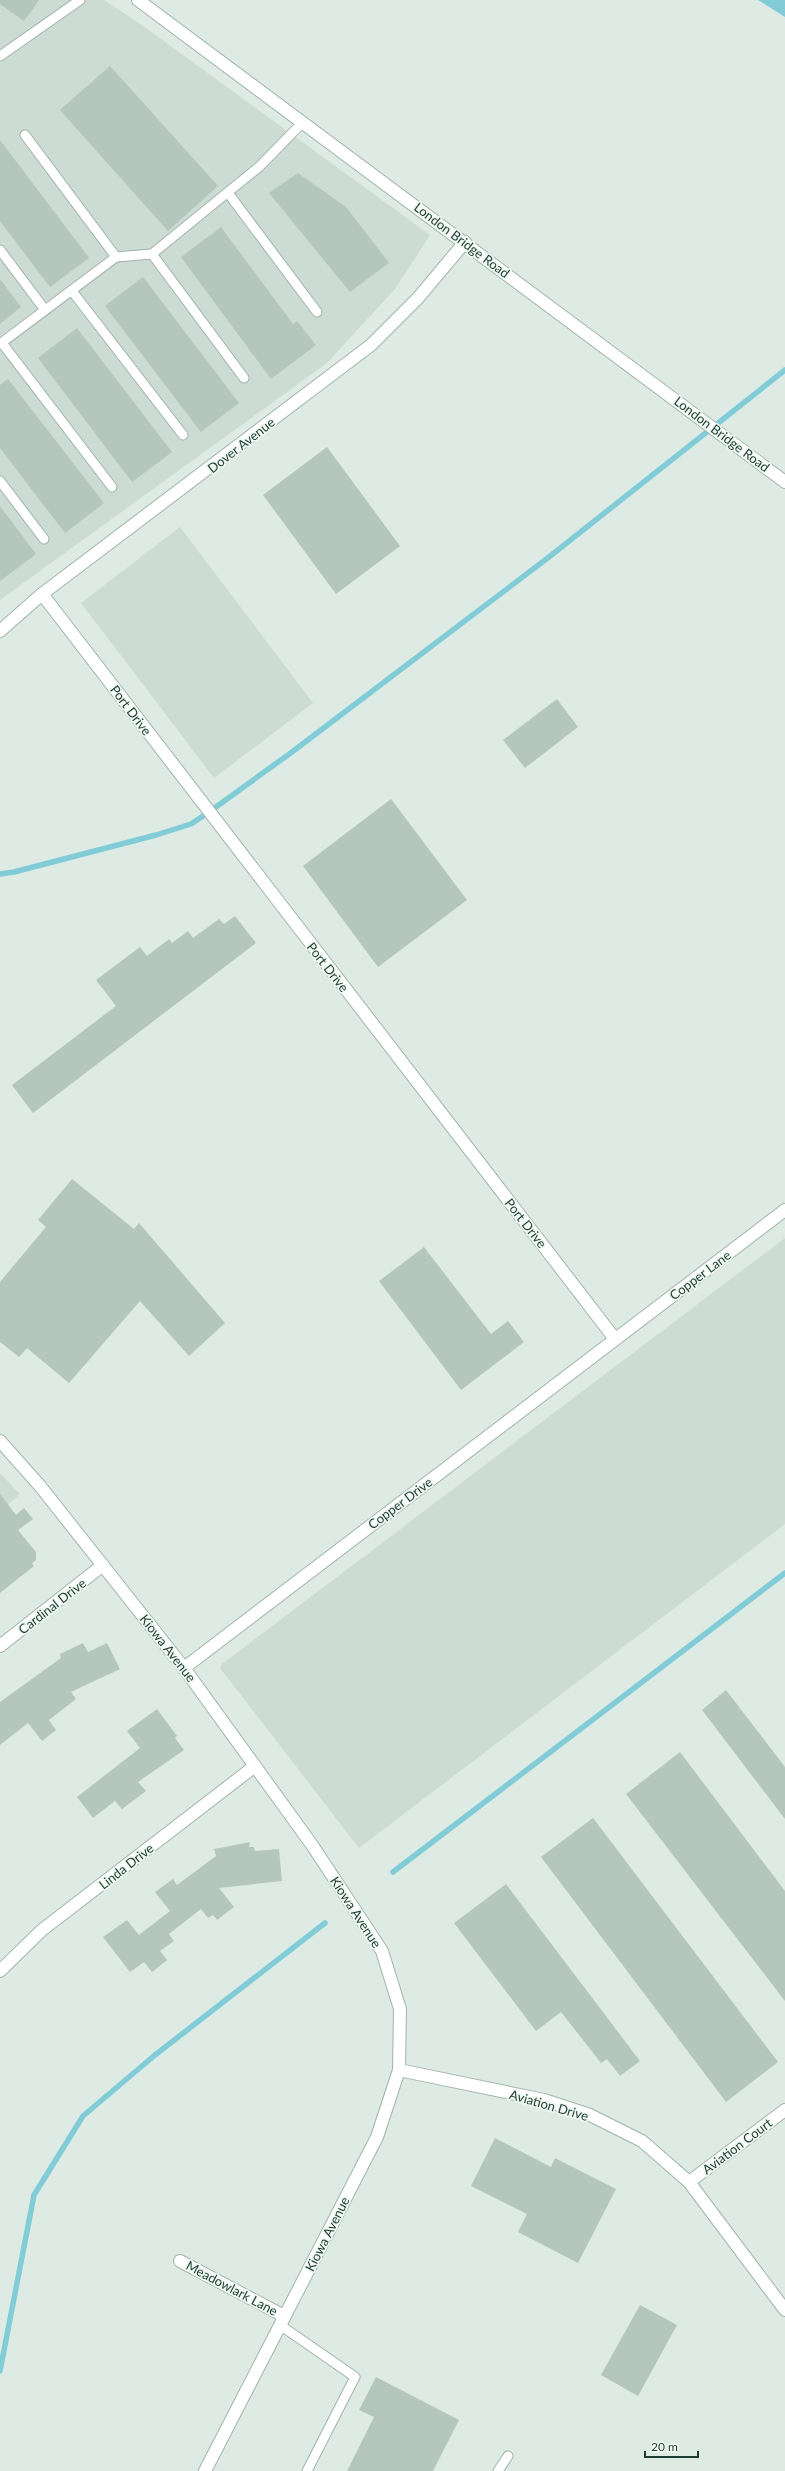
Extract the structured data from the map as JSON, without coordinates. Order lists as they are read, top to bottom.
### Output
{
  "streets": {
    "street": [
      "London Bridge Road",
      "Dover Avenue",
      "Port Drive",
      "Copper Lane",
      "Copper Drive",
      "Cardinal Drive",
      "Kiowa Avenue",
      "Linda Drive",
      "Aviation Drive",
      "Aviation Court",
      "Meadowlark Lane"
    ]
  },
  "crossings": [
    ["London Bridge Road", "Dover Avenue"],
    ["Dover Avenue", "Port Drive"],
    ["Port Drive", "Copper Lane"],
    ["Port Drive", "Copper Drive"],
    ["Copper Lane", "Copper Drive"],
    ["Copper Drive", "Kiowa Avenue"],
    ["Cardinal Drive", "Kiowa Avenue"],
    ["Kiowa Avenue", "Linda Drive"],
    ["Kiowa Avenue", "Aviation Drive"],
    ["Kiowa Avenue", "Meadowlark Lane"],
    ["Aviation Drive", "Aviation Court"]
  ],
  "scale_bar": "20 m"
}
